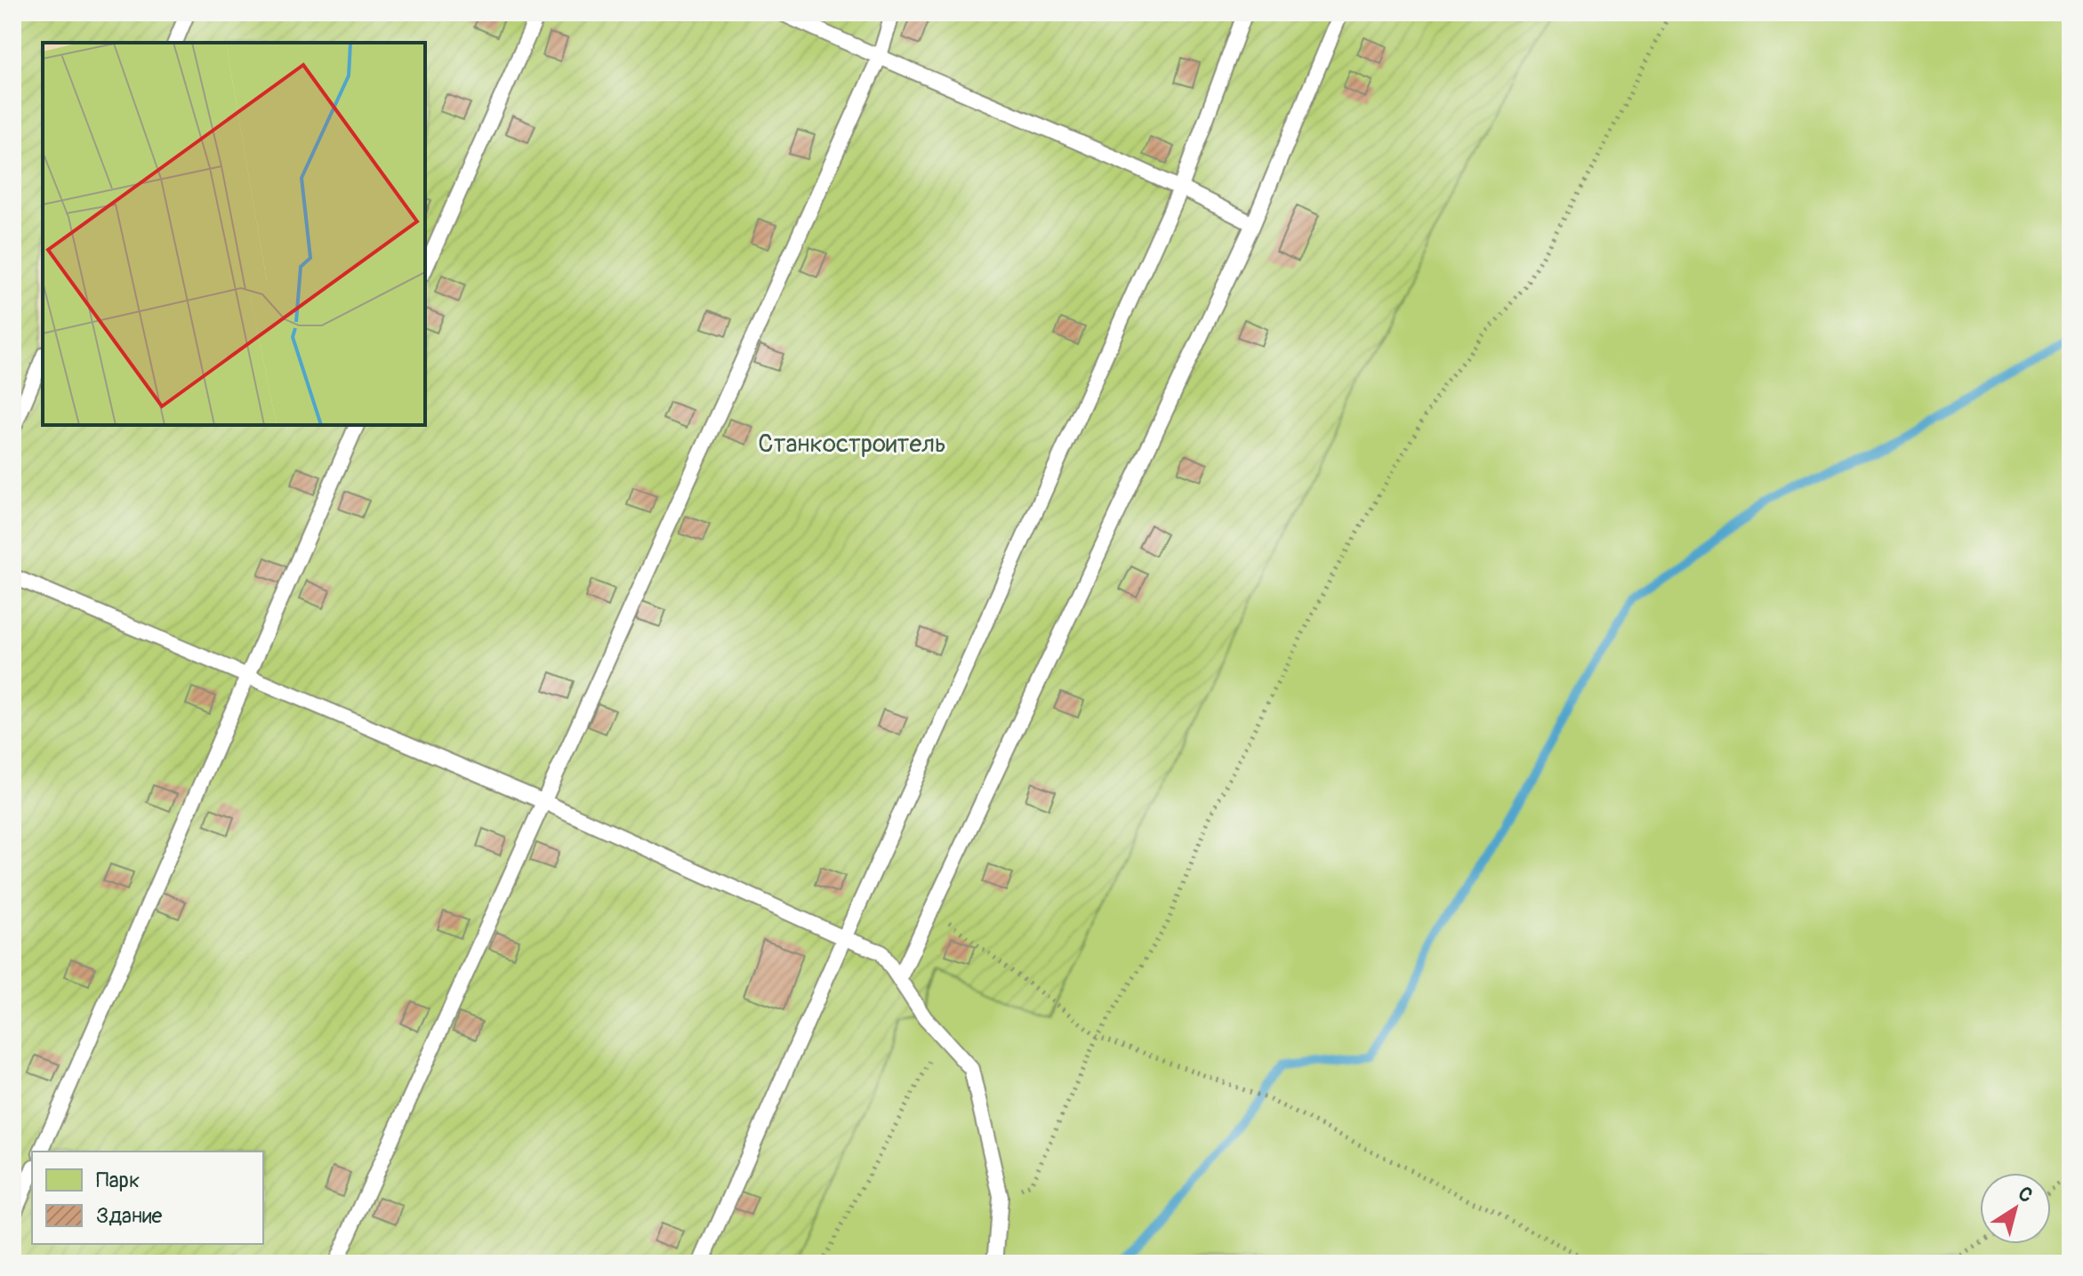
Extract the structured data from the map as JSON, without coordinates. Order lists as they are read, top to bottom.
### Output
{
  "parks": ["Станкостроитель"],
  "legend": ["Парк", "Здание"],
  "north": "top right"
}
